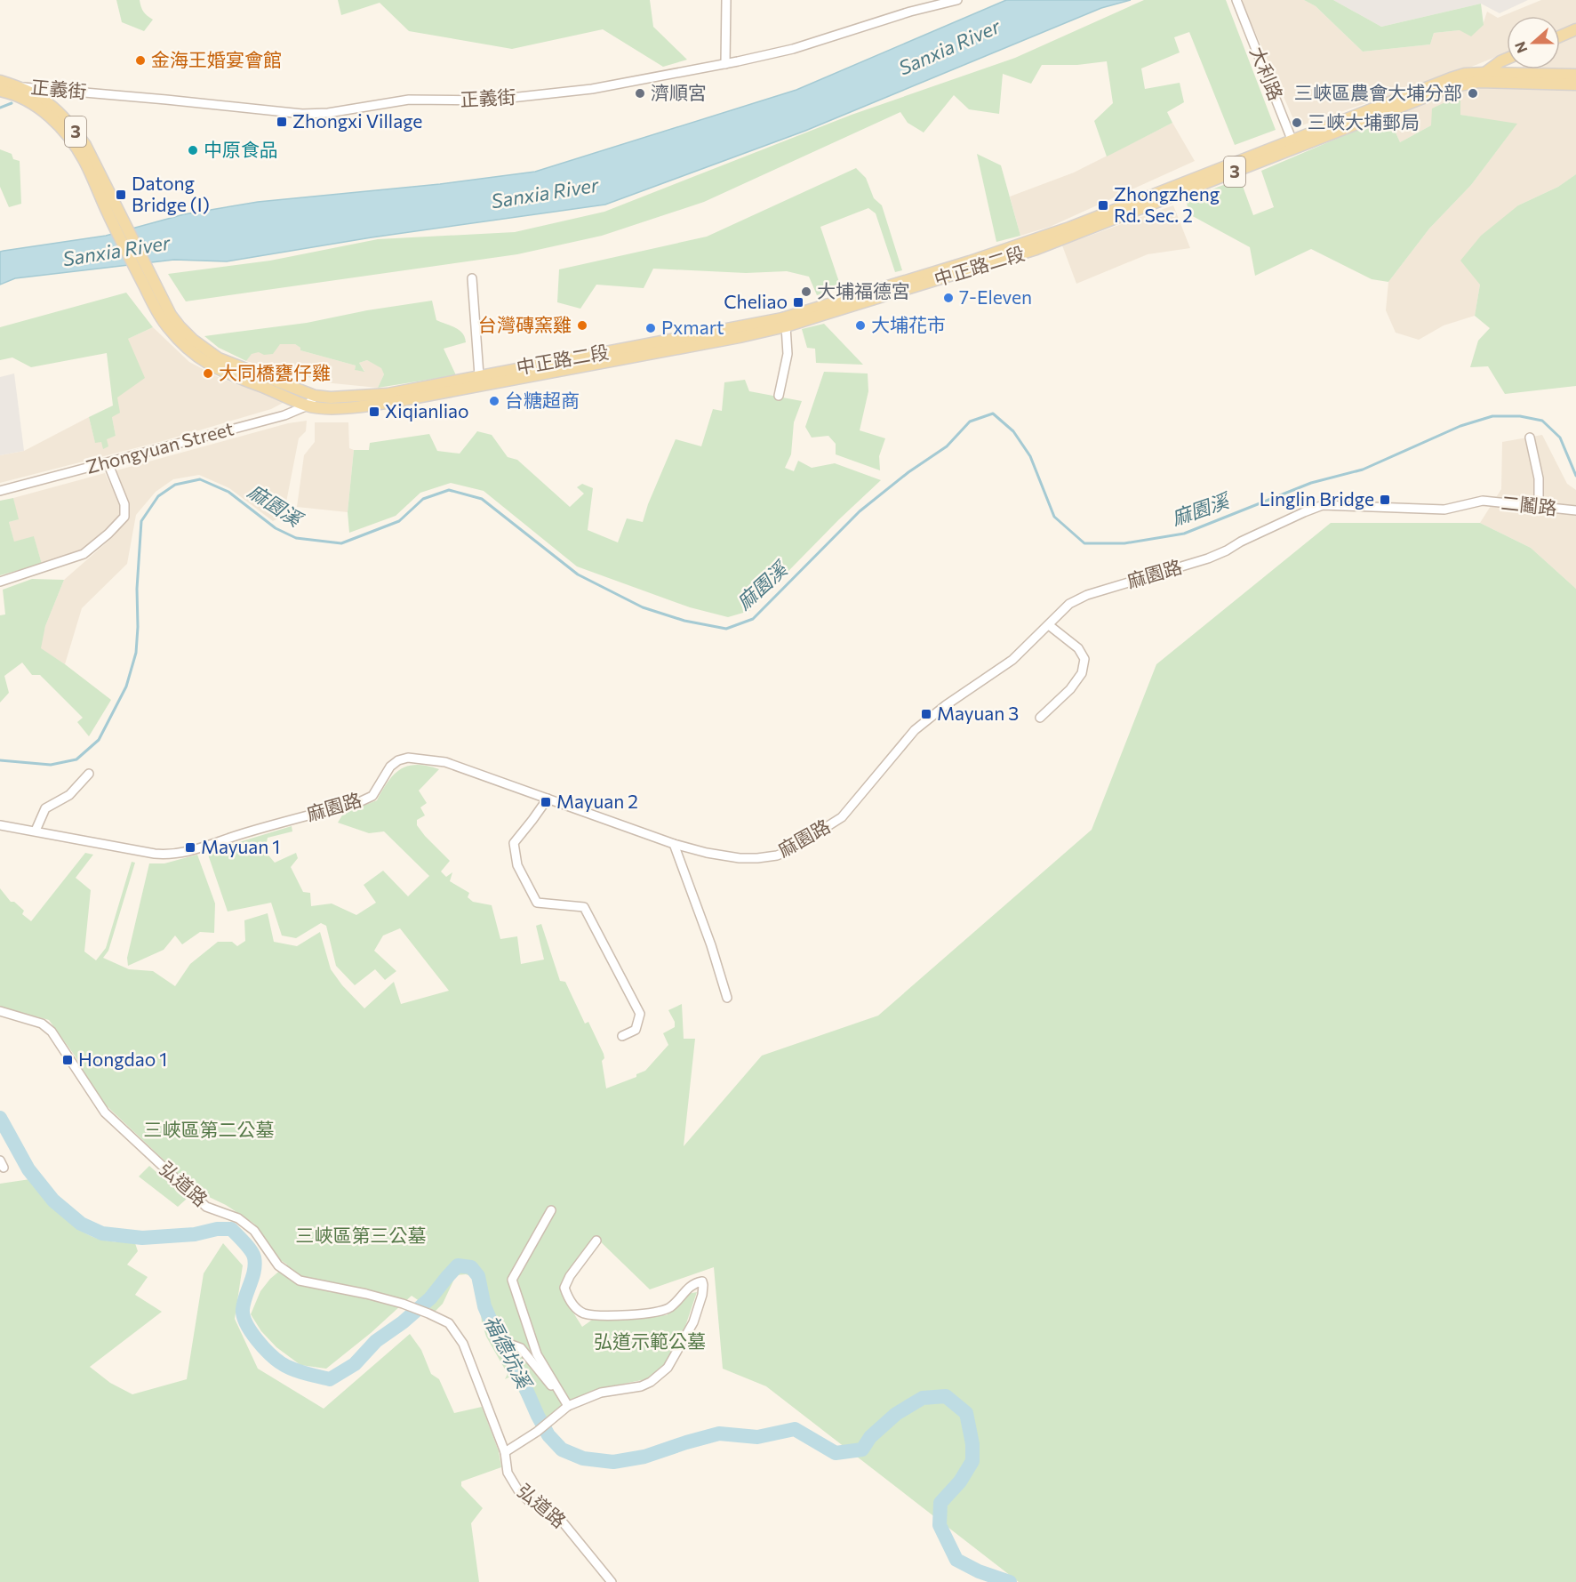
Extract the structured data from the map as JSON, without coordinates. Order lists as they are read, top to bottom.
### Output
{
  "streets": {
    "main road": ["3", "中正路二段"],
    "street": [
      "大利路",
      "正義街",
      "Zhongyuan Street",
      "二鬮路",
      "麻園路",
      "弘道路"
    ]
  },
  "crossings": [
    ["大利路", "中正路二段"],
    ["正義街", "3"],
    ["正義街", "中正路二段"],
    ["3", "中正路二段"],
    ["中正路二段", "Zhongyuan Street"],
    ["二鬮路", "麻園路"]
  ],
  "water": ["Sanxia River", "麻園溪", "福德坑溪"],
  "parks": ["三峽區第二公墓", "三峽區第三公墓", "弘道示範公墓"],
  "places": {
    "other": [
      "金海王婚宴會館",
      "濟順宮",
      "三峽區農會大埔分部",
      "三峽大埔郵局",
      "中原食品",
      "大埔福德宮",
      "7-Eleven",
      "台灣磚窯雞",
      "大埔花市",
      "Pxmart",
      "大同橋甕仔雞",
      "台糖超商"
    ],
    "transit": [
      "Zhongxi Village",
      "Datong Bridge (I)",
      "Zhongzheng Rd. Sec. 2",
      "Cheliao",
      "Xiqianliao",
      "Linglin Bridge",
      "Mayuan 3",
      "Mayuan 2",
      "Mayuan 1",
      "Hongdao 1"
    ]
  },
  "north": "left"
}
